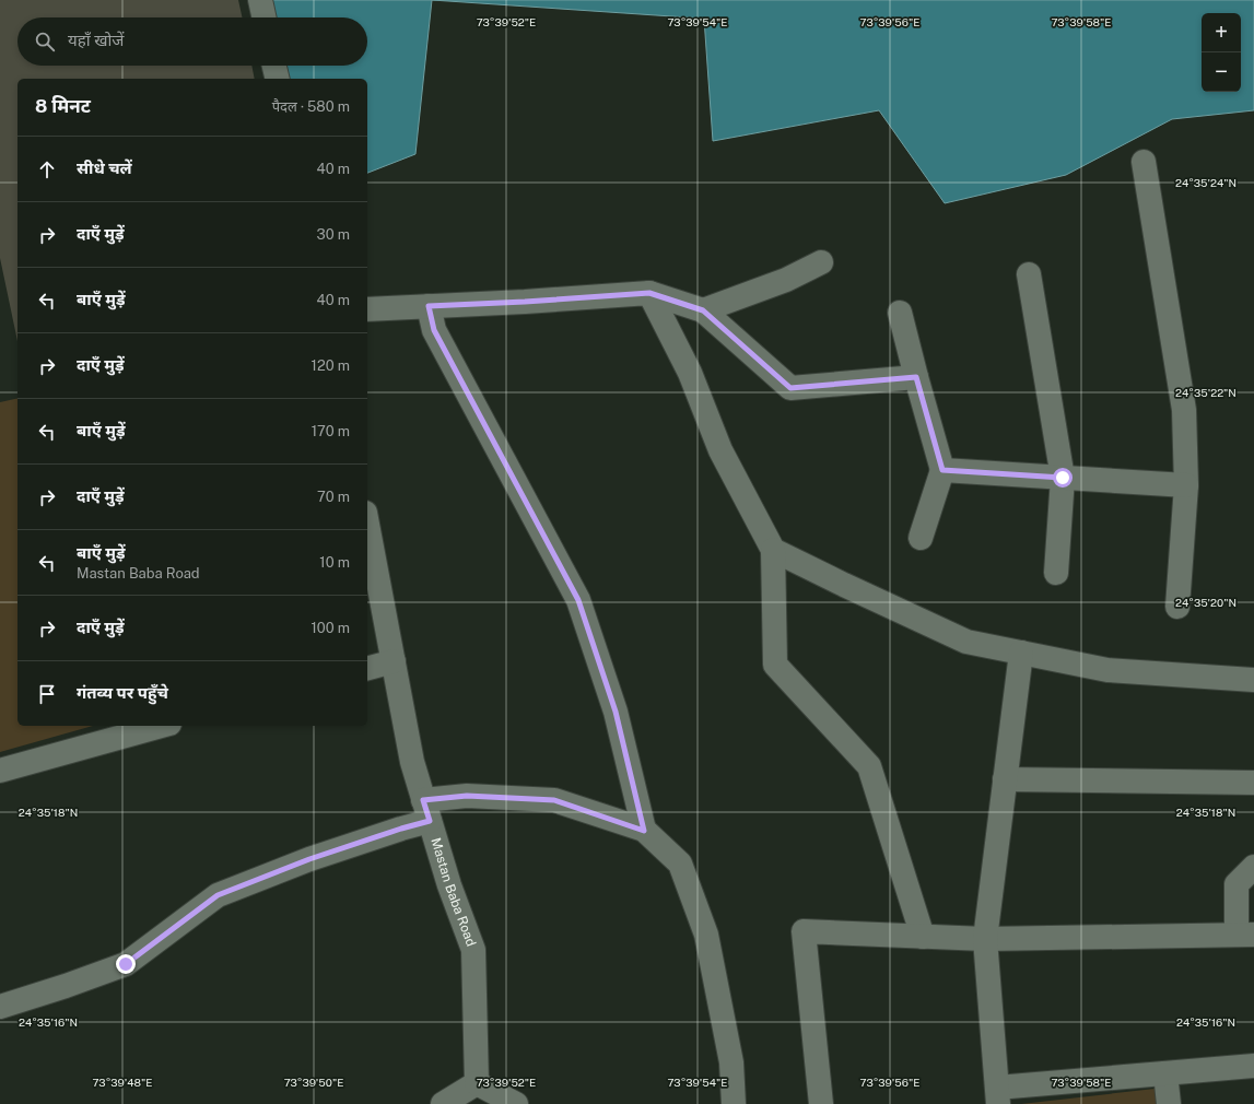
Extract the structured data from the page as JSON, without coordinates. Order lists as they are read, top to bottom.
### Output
{
  "streets": {
    "street": ["Mastan Baba Road"]
  },
  "page": {
    "map_buttons": ["+", "−"],
    "search": "यहाँ खोजें",
    "heading": ["8 मिनट", "पैदल · 580 m"],
    "list": [
      ["सीधे चलें", "40 m"],
      ["दाएँ मुड़ें", "30 m"],
      ["बाएँ मुड़ें", "40 m"],
      ["दाएँ मुड़ें", "120 m"],
      ["बाएँ मुड़ें", "170 m"],
      ["दाएँ मुड़ें", "70 m"],
      ["बाएँ मुड़ें", "Mastan Baba Road", "10 m"],
      ["दाएँ मुड़ें", "100 m"],
      "गंतव्य पर पहुँचे"
    ]
  },
  "coordinates": [
    "73°39'52\"E",
    "73°39'54\"E",
    "73°39'56\"E",
    "73°39'58\"E",
    "24°35'24\"N",
    "24°35'22\"N",
    "24°35'20\"N",
    "24°35'18\"N",
    "24°35'16\"N",
    "73°39'48\"E",
    "73°39'50\"E"
  ]
}
